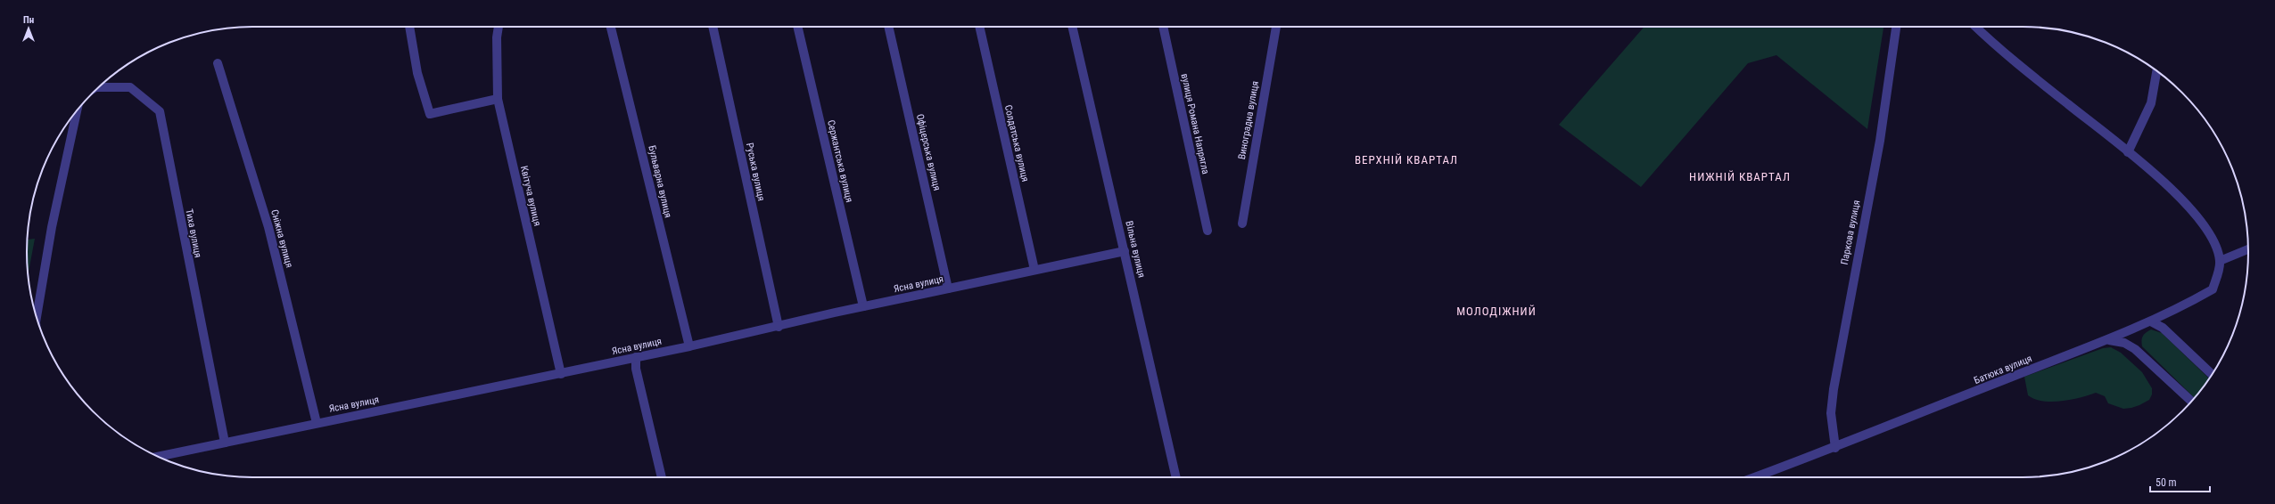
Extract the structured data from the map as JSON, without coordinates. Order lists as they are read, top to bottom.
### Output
{
  "streets": {
    "street": [
      "Виноградна вулиця",
      "вулиця Романа Напрягла",
      "Солдатська вулиця",
      "Офіцерська вулиця",
      "Сержантська вулиця",
      "Руська вулиця",
      "Бульварна вулиця",
      "Квітуча вулиця",
      "Паркова вулиця",
      "Тиха вулиця",
      "Сніжна вулиця",
      "Вільна вулиця",
      "Ясна вулиця",
      "Батюка вулиця"
    ]
  },
  "crossings": [
    ["Солдатська вулиця", "Ясна вулиця"],
    ["Офіцерська вулиця", "Ясна вулиця"],
    ["Сержантська вулиця", "Ясна вулиця"],
    ["Руська вулиця", "Ясна вулиця"],
    ["Бульварна вулиця", "Ясна вулиця"],
    ["Квітуча вулиця", "Ясна вулиця"],
    ["Паркова вулиця", "Батюка вулиця"],
    ["Тиха вулиця", "Ясна вулиця"],
    ["Сніжна вулиця", "Ясна вулиця"],
    ["Вільна вулиця", "Ясна вулиця"]
  ],
  "districts": ["ВЕРХНІЙ КВАРТАЛ", "НИЖНІЙ КВАРТАЛ", "МОЛОДІЖНИЙ"],
  "scale_bar": "50 m",
  "north": "top"
}
